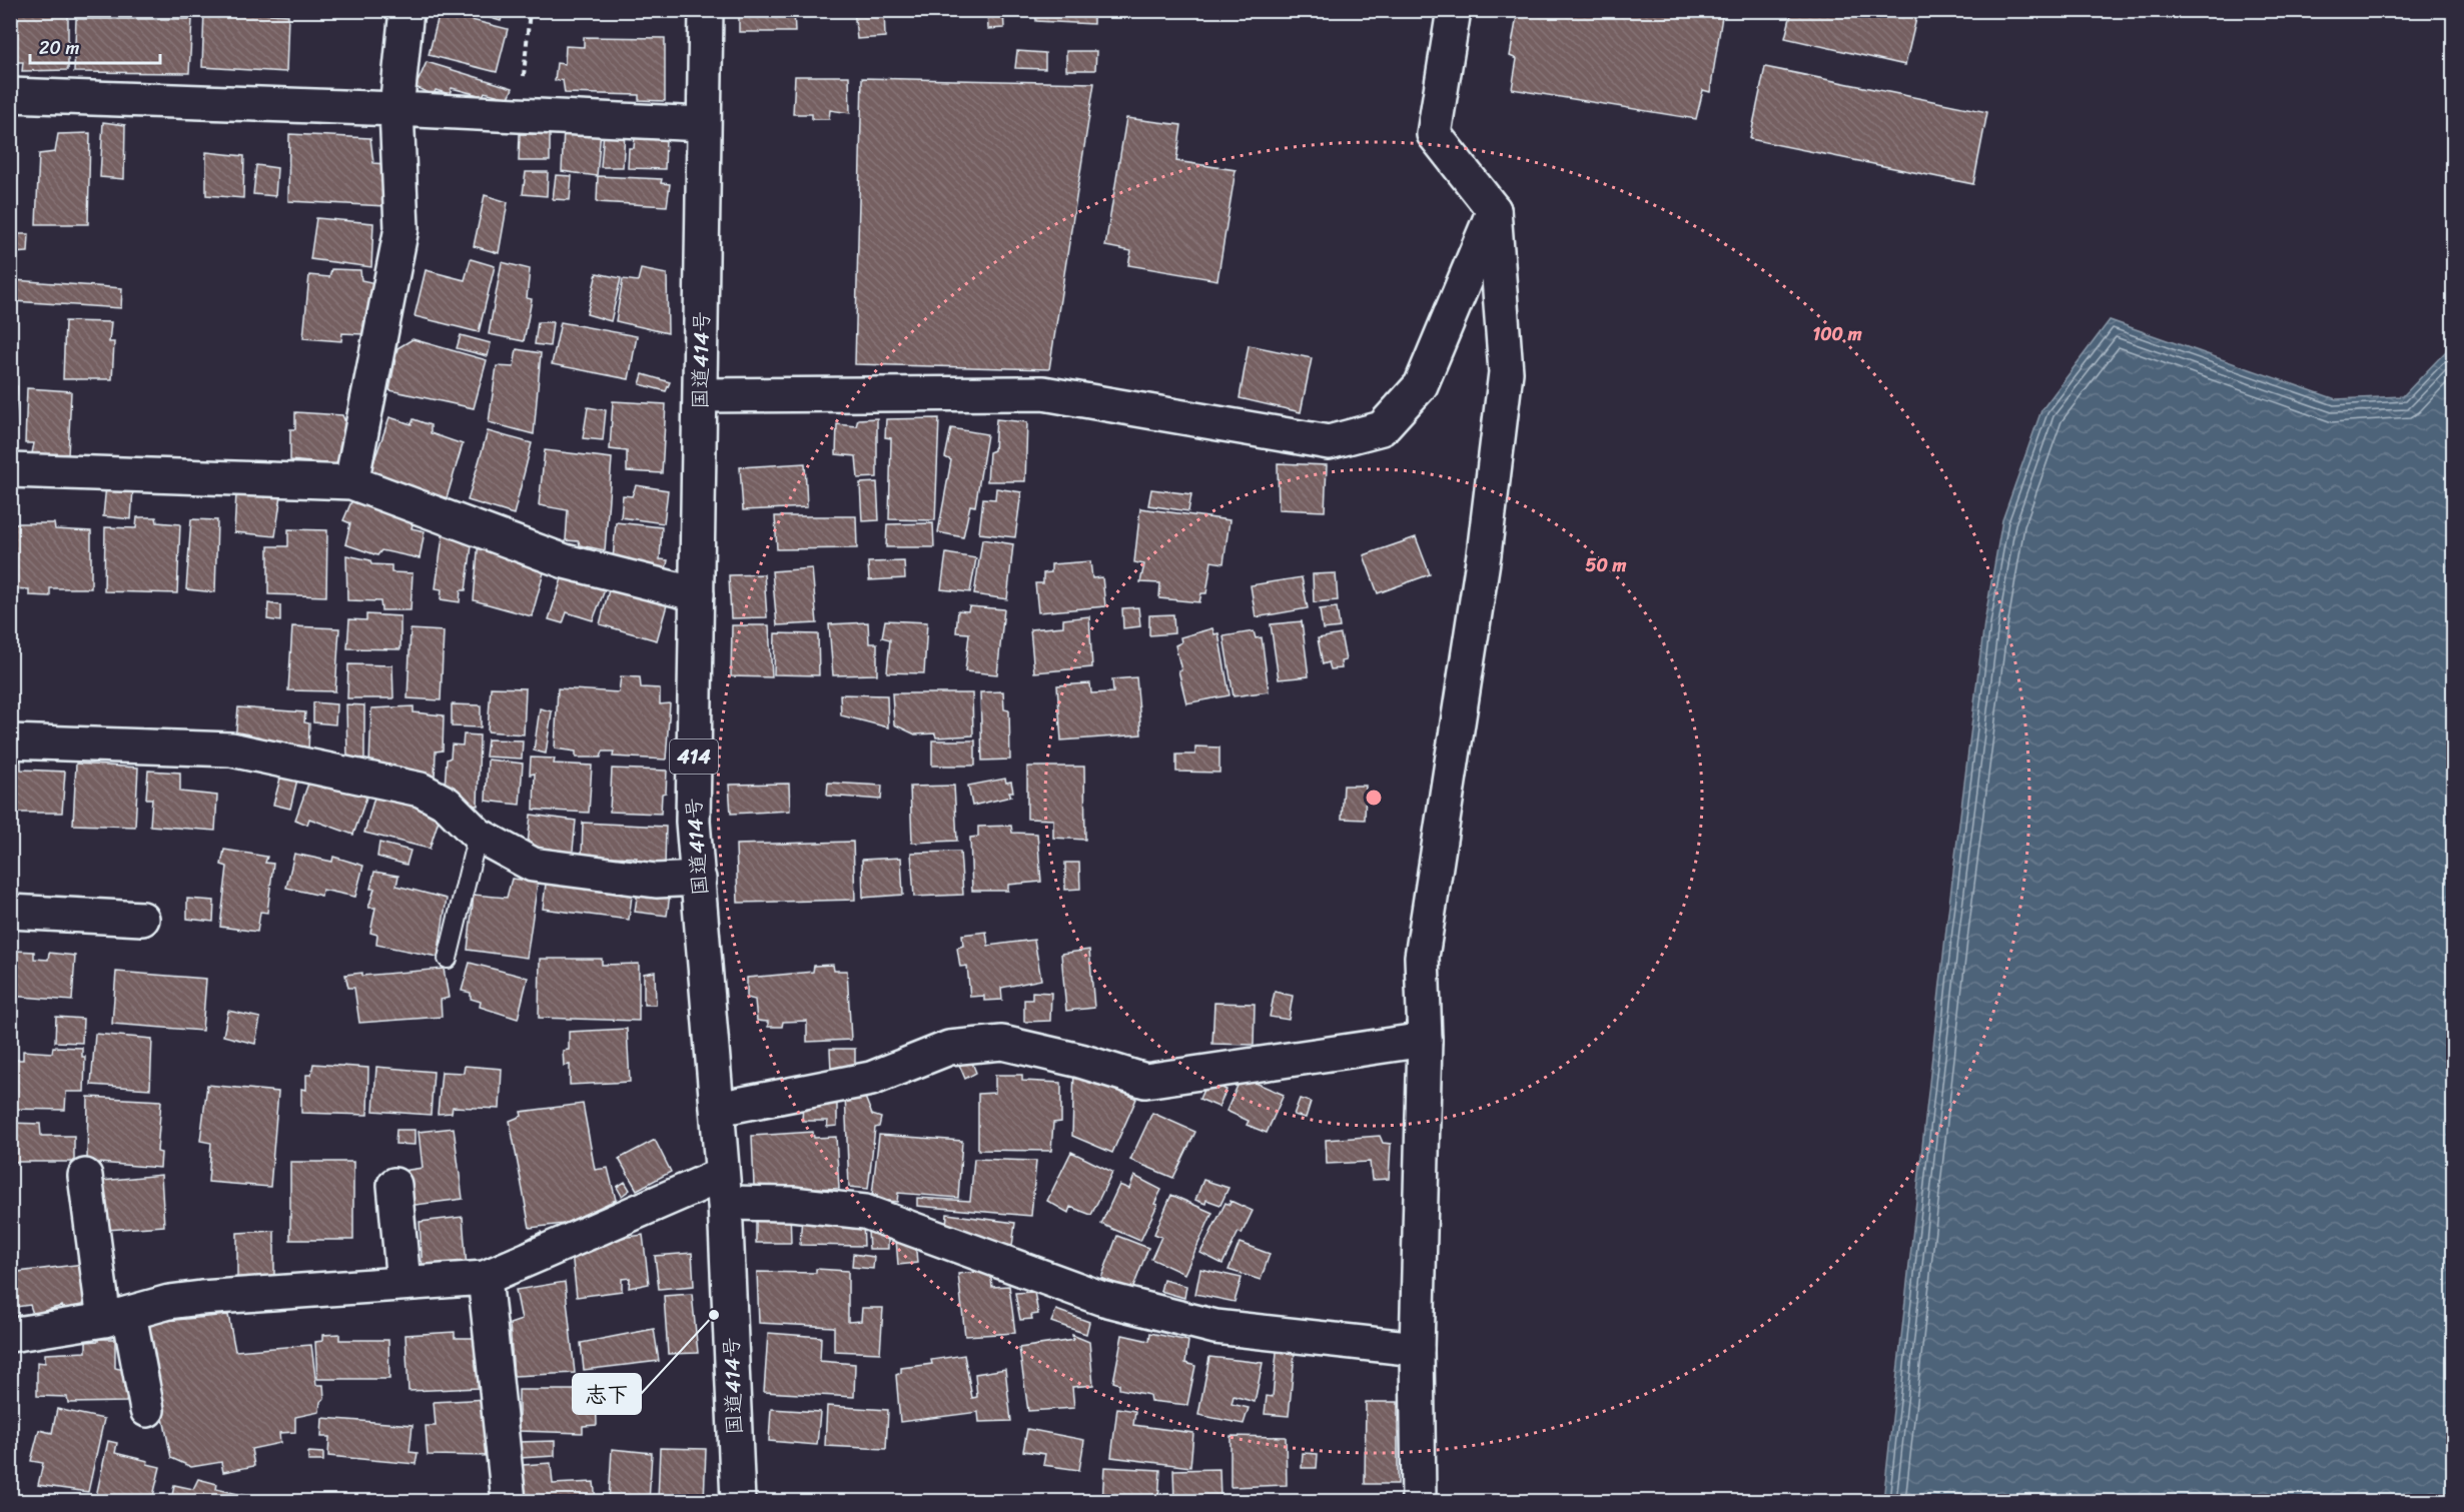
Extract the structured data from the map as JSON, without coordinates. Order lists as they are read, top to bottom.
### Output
{
  "streets": {
    "main road": ["国道414号", "414"]
  },
  "places": ["志下"],
  "scale_bar": "20 m",
  "rings": ["100 m", "50 m"]
}
